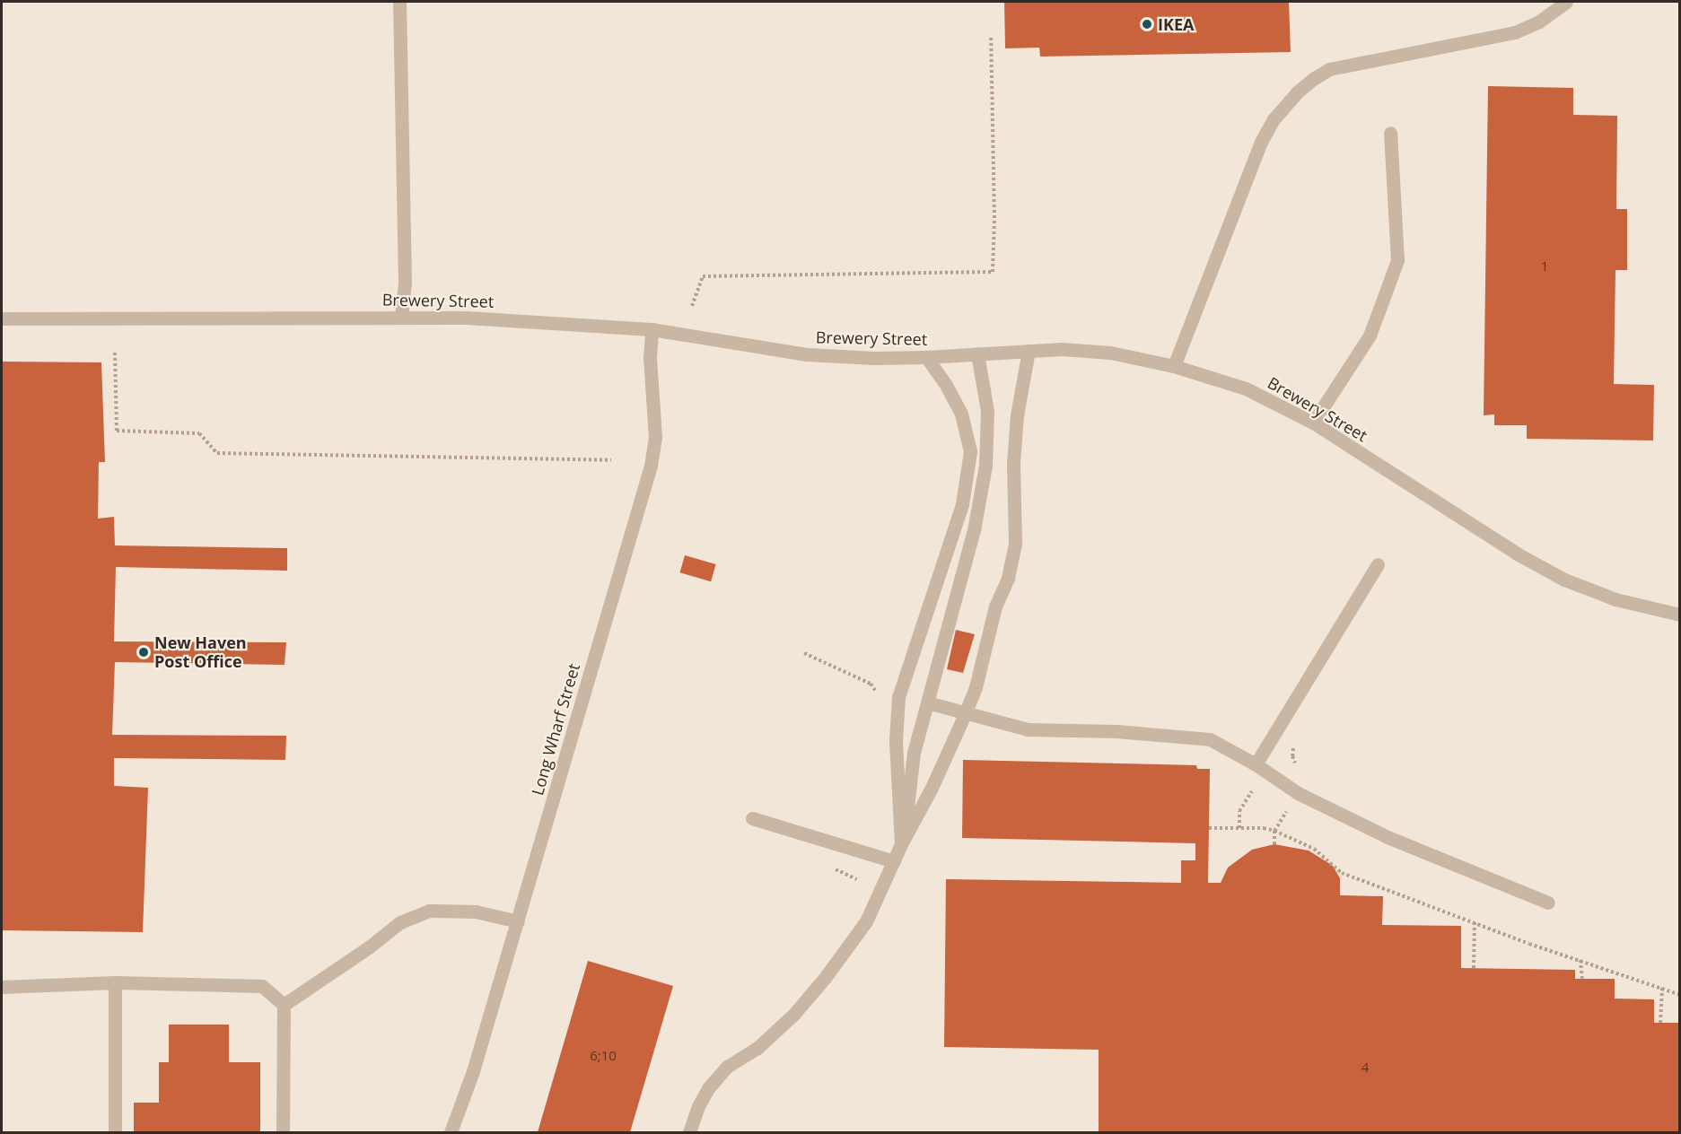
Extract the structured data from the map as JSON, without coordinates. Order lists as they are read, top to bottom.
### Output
{
  "streets": {
    "street": ["Brewery Street", "Long Wharf Street"]
  },
  "crossings": [
    ["Brewery Street", "Long Wharf Street"]
  ],
  "places": ["IKEA", "New Haven Post Office"],
  "house_numbers": ["1", "6;10", "4"]
}
